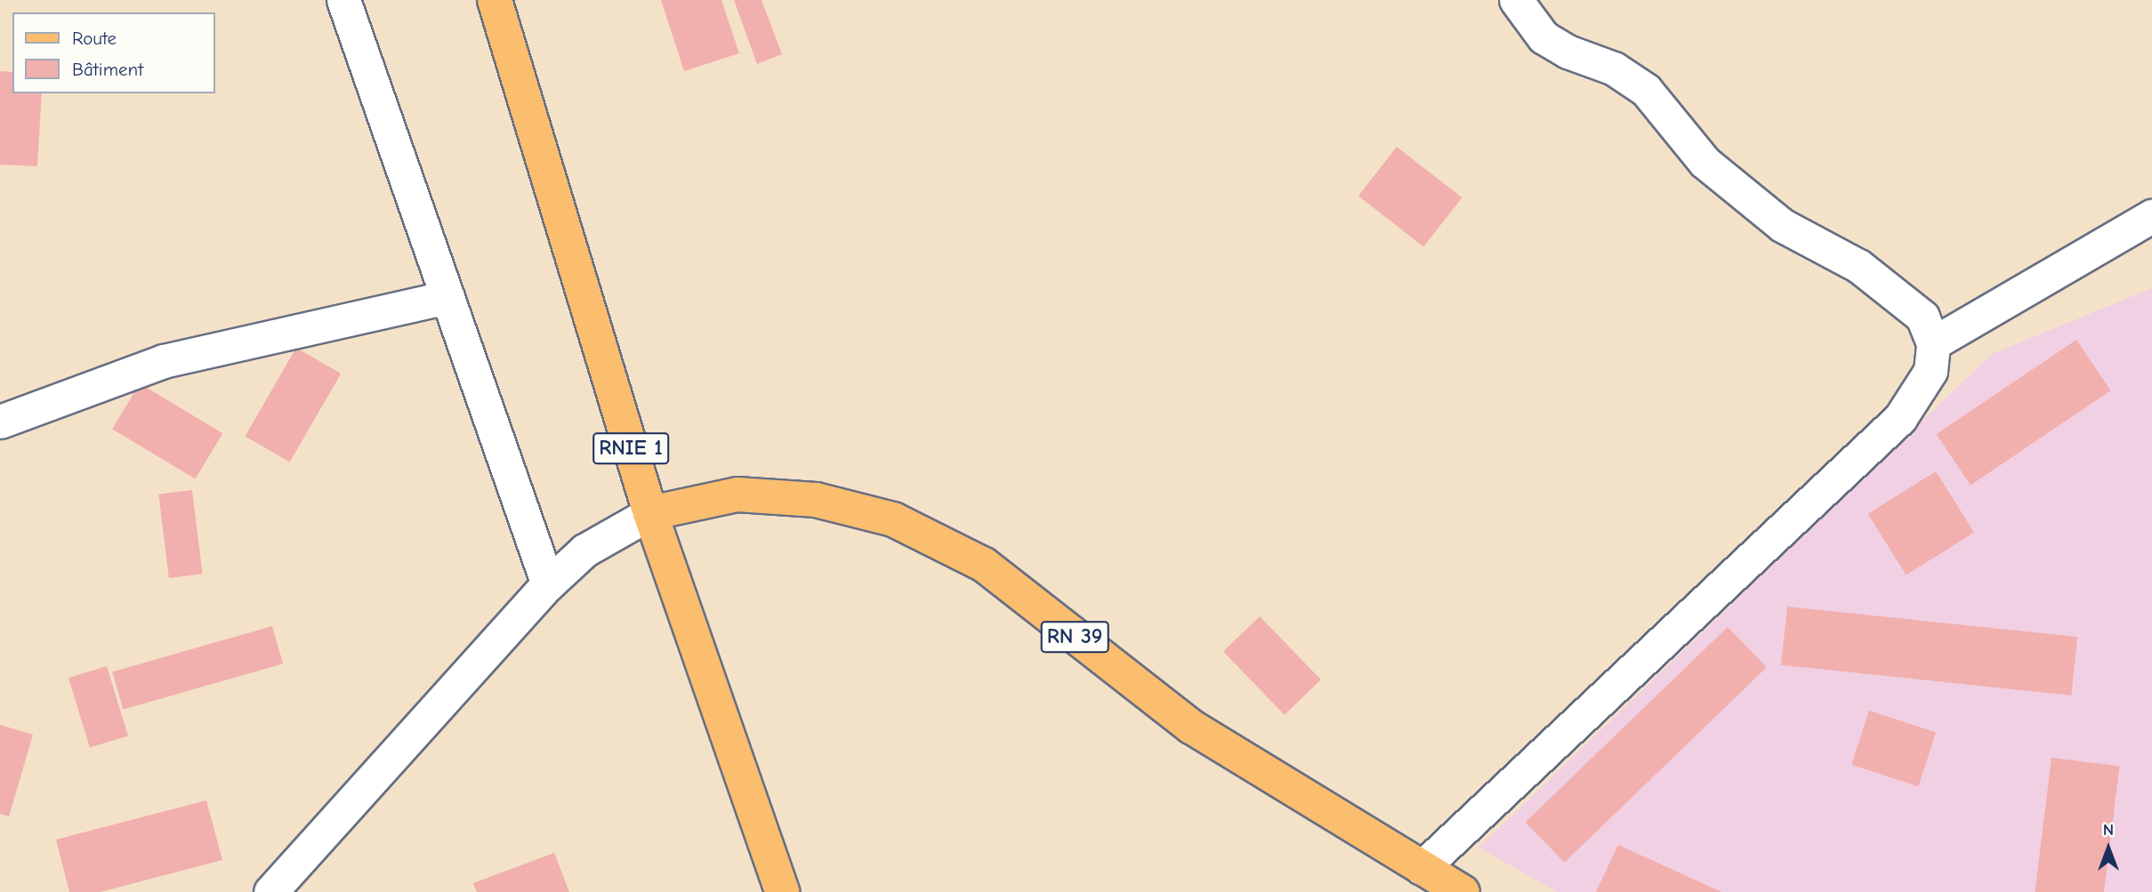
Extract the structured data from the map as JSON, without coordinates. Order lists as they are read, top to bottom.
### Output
{
  "streets": {
    "main road": ["RNIE 1", "RN 39"]
  },
  "crossings": [
    ["RNIE 1", "RN 39"]
  ],
  "legend": ["Route", "Bâtiment"],
  "north": "top"
}
